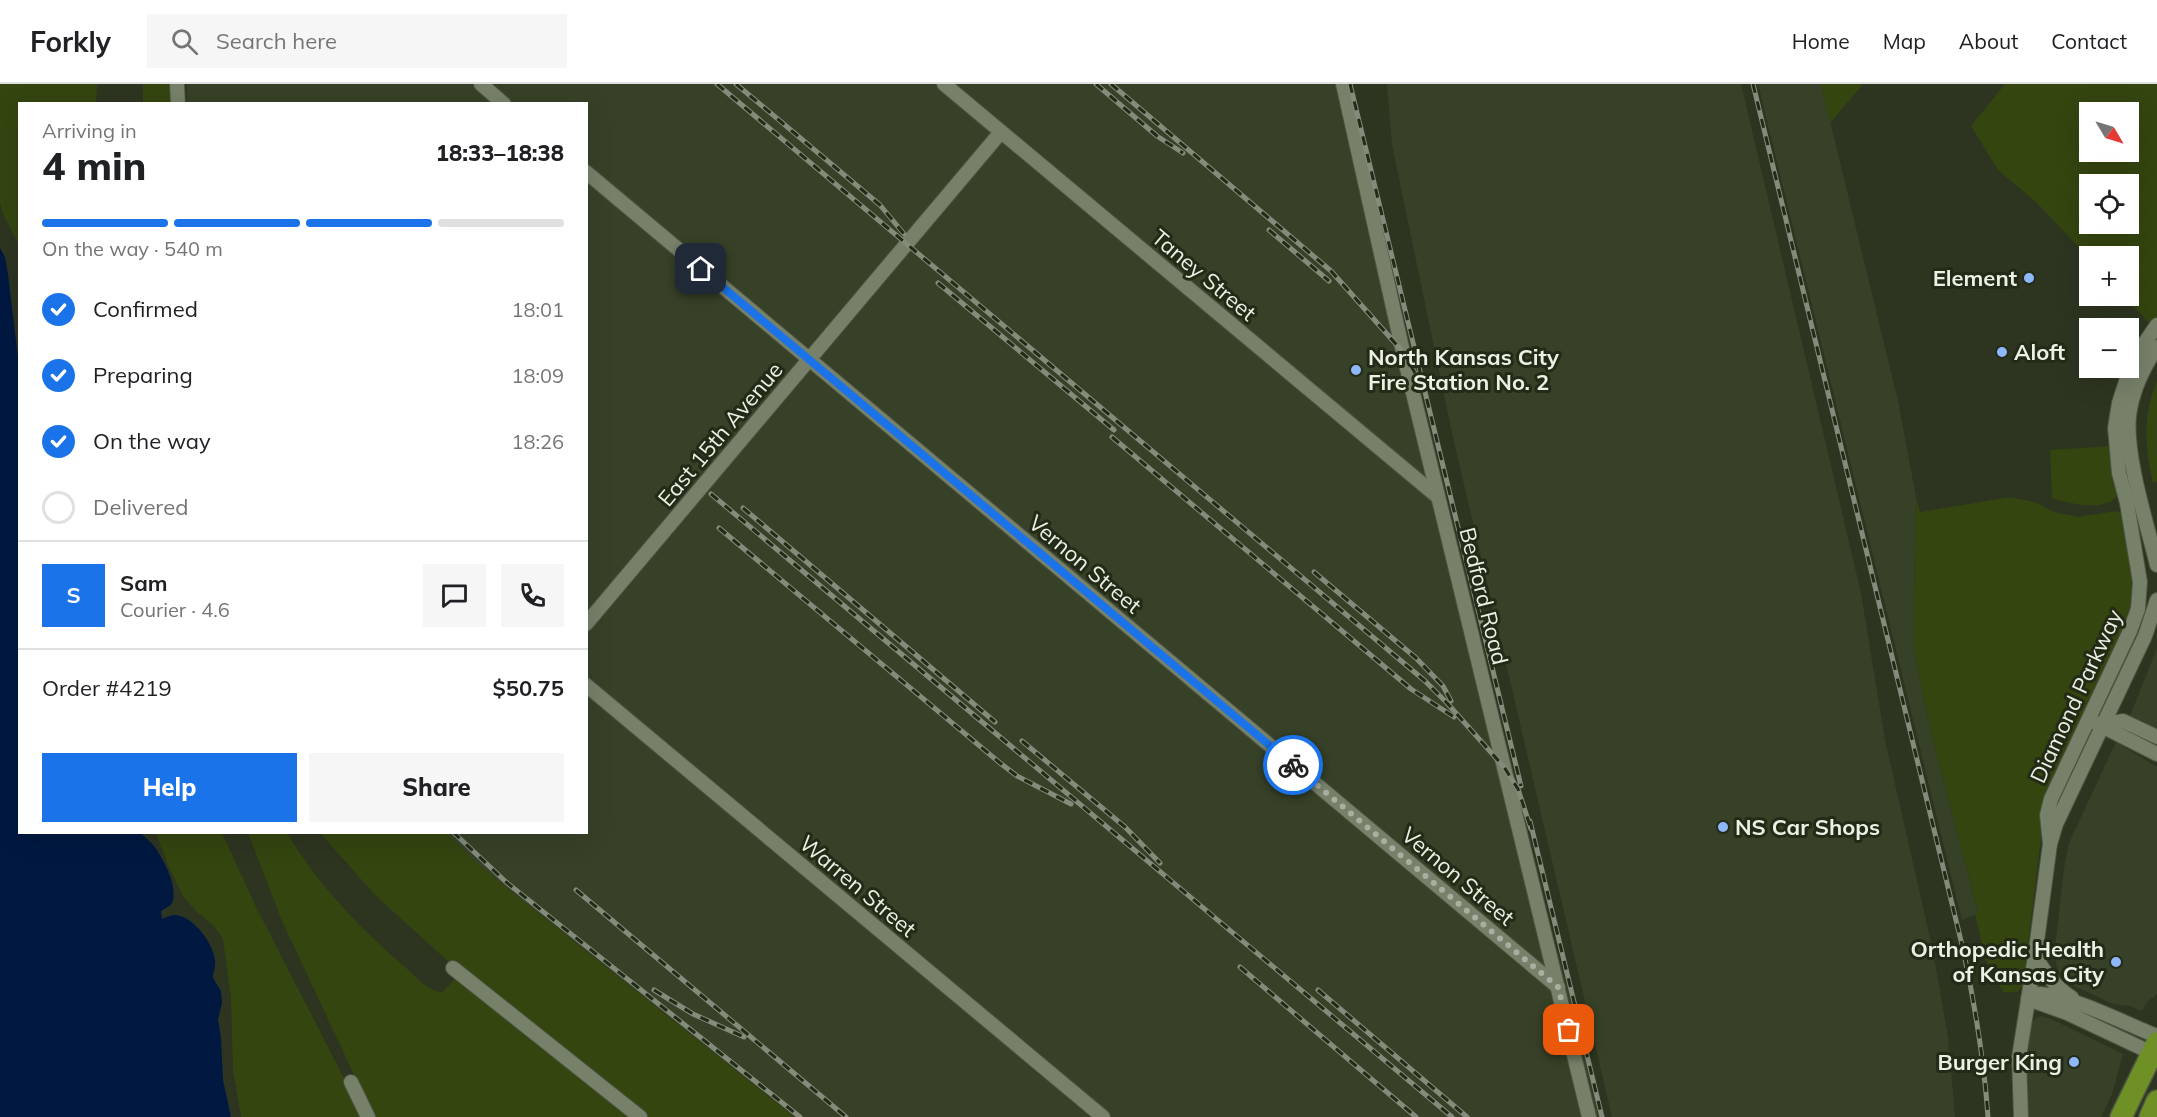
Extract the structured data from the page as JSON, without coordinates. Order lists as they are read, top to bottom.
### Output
{
  "streets": {
    "street": [
      "Taney Street",
      "East 15th Avenue",
      "Vernon Street",
      "Bedford Road",
      "Diamond Parkway",
      "Warren Street"
    ]
  },
  "crossings": [
    ["Taney Street", "East 15th Avenue"],
    ["Taney Street", "Bedford Road"],
    ["East 15th Avenue", "Vernon Street"],
    ["Vernon Street", "Bedford Road"]
  ],
  "places": [
    "Element",
    "Aloft",
    "North Kansas City Fire Station No. 2",
    "NS Car Shops",
    "Orthopedic Health of Kansas City",
    "Burger King"
  ],
  "north": "bottom right",
  "page": {
    "header": "Forkly",
    "search": "Search here",
    "nav": [
      "Home",
      "Map",
      "About",
      "Contact"
    ],
    "map_buttons": ["+", "−"],
    "heading": ["4 min", "Arriving in", "18:33–18:38"],
    "panel": [
      "Sam",
      "Courier · 4.6",
      "Order #4219",
      "$50.75"
    ],
    "bar": "On the way · 540 m",
    "list": [
      ["Confirmed", "18:01"],
      ["Preparing", "18:09"],
      ["On the way", "18:26"],
      "Delivered"
    ],
    "round": "S",
    "buttons": ["Help", "Share"]
  }
}
